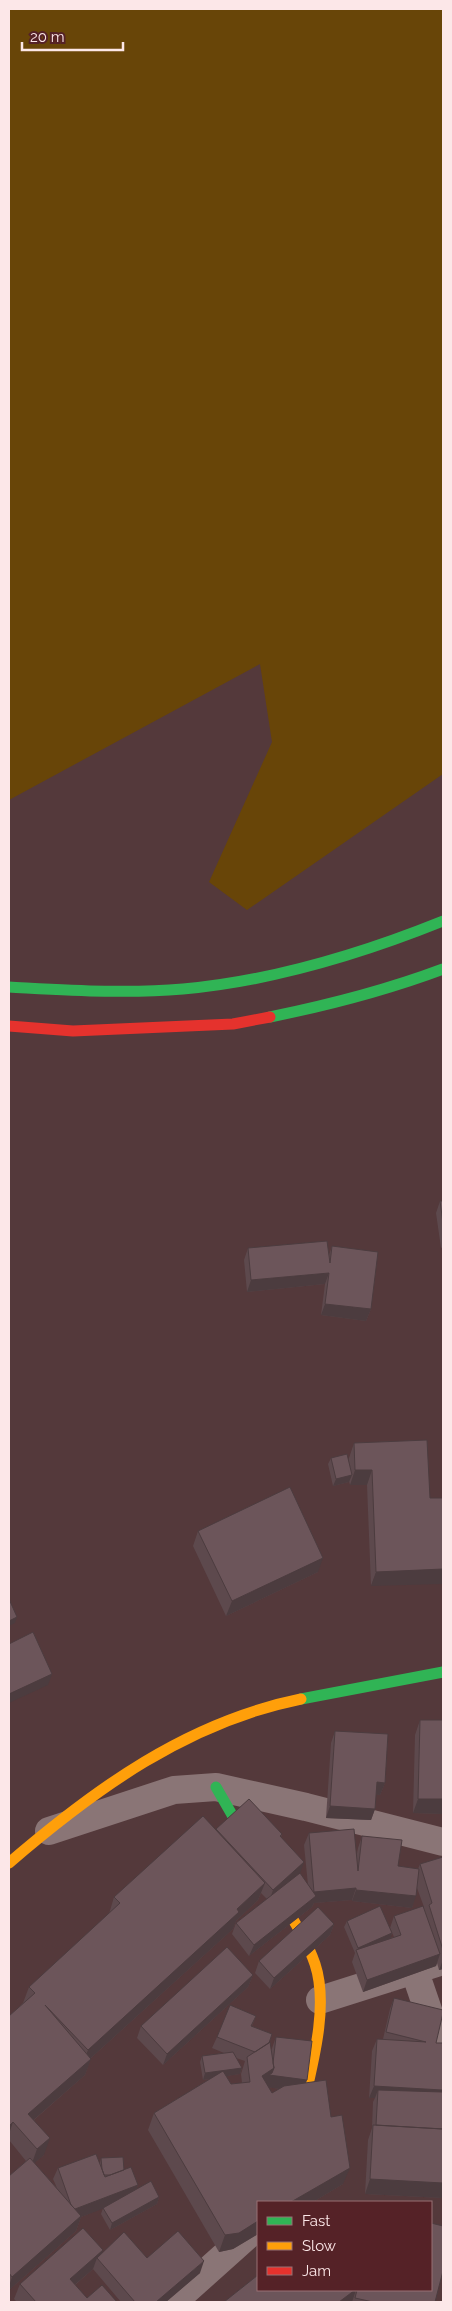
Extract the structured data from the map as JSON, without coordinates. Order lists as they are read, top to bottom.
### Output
{
  "legend": ["Fast", "Slow", "Jam"],
  "scale_bar": "20 m"
}
